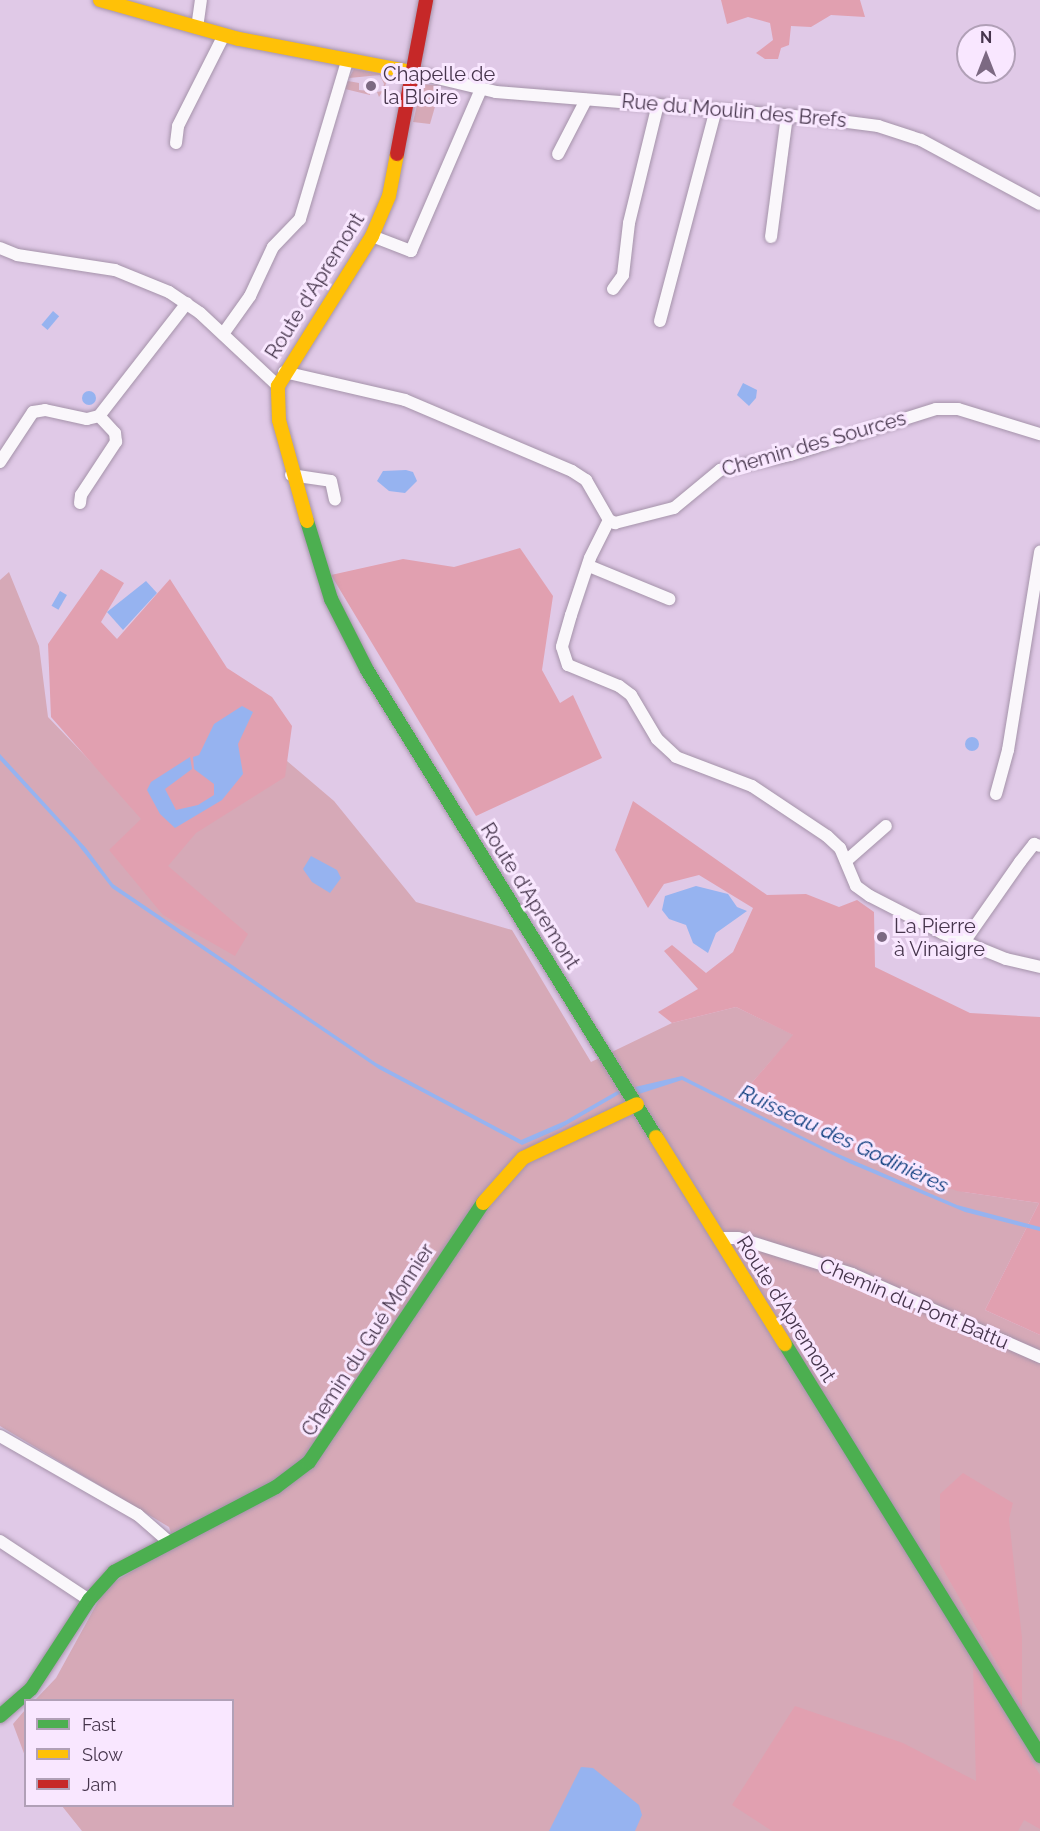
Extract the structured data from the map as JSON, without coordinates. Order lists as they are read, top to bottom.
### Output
{
  "streets": {
    "street": [
      "Rue du Moulin des Brefs",
      "Route d'Apremont",
      "Chemin des Sources",
      "Chemin du Pont Battu",
      "Chemin du Gué Monnier"
    ]
  },
  "crossings": [
    ["Rue du Moulin des Brefs", "Route d'Apremont"],
    ["Route d'Apremont", "Chemin du Pont Battu"],
    ["Route d'Apremont", "Chemin du Gué Monnier"]
  ],
  "water": ["Ruisseau des Godinières"],
  "places": ["Chapelle de la Bloire", "La Pierre à Vinaigre"],
  "legend": ["Fast", "Slow", "Jam"],
  "north": "top"
}
